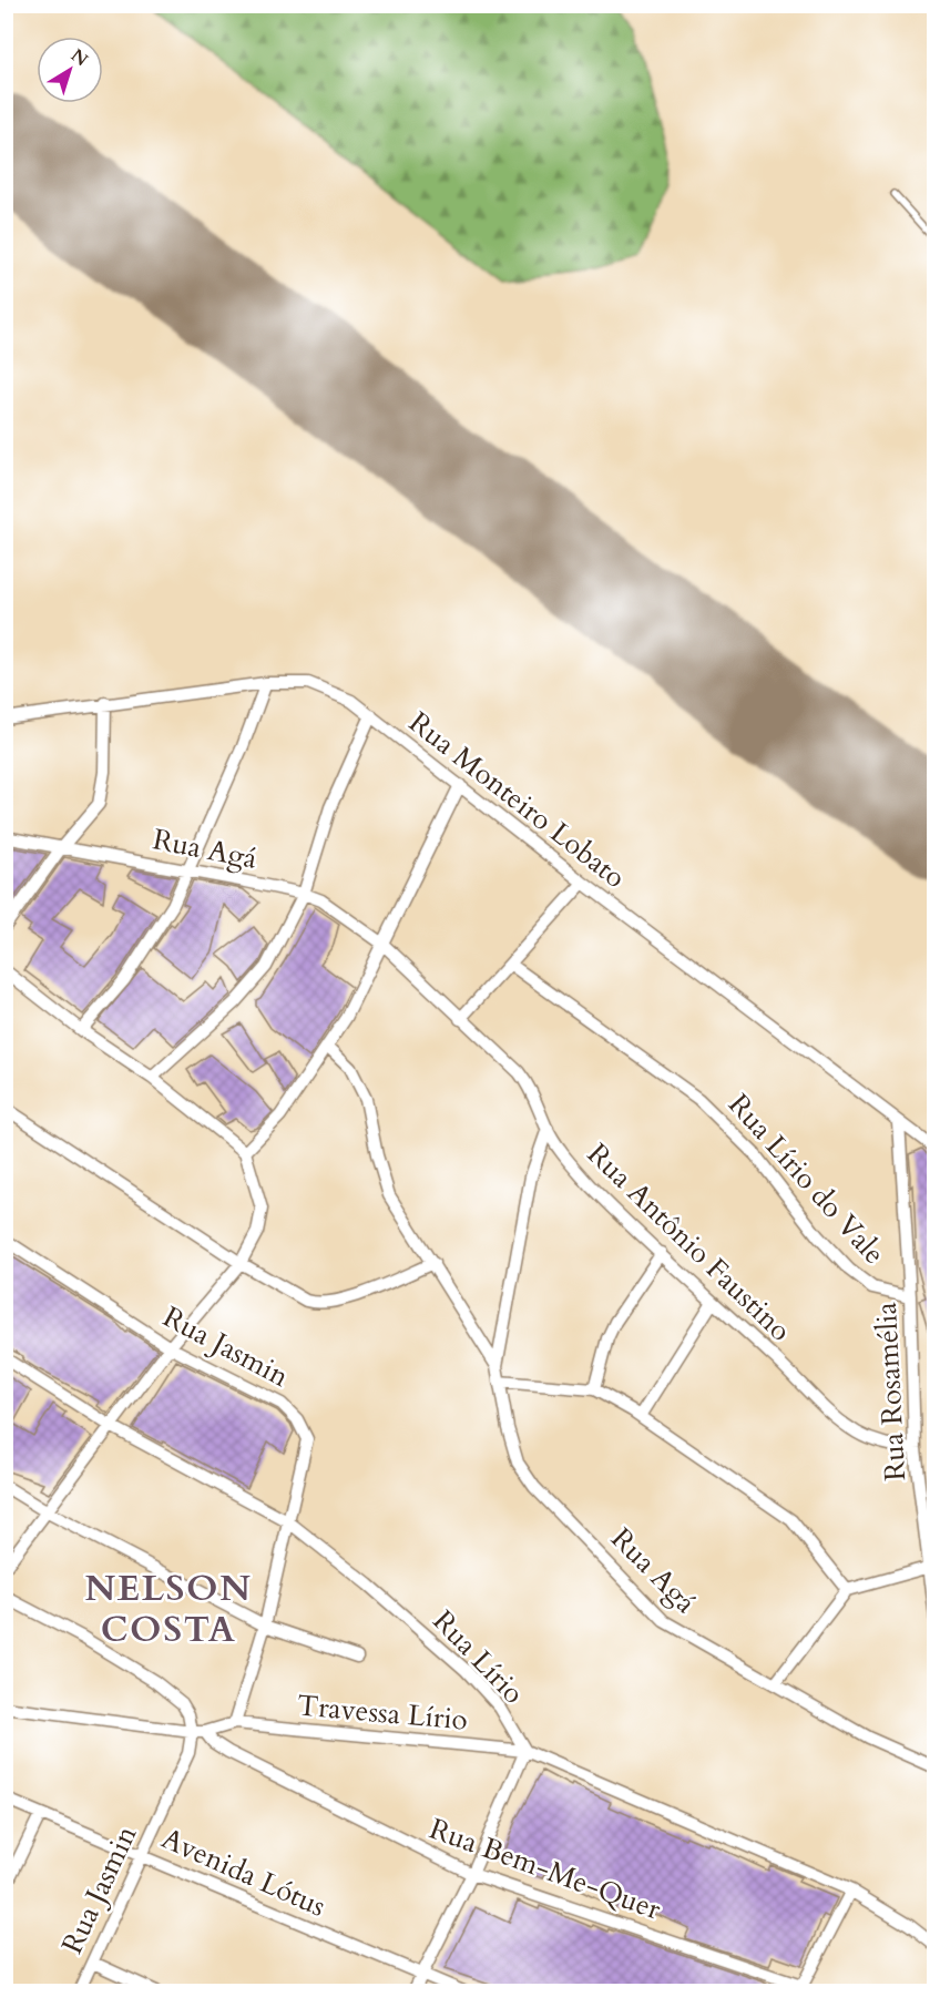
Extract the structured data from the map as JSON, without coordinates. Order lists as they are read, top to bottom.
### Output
{
  "streets": {
    "street": [
      "Rua Monteiro Lobato",
      "Rua Agá",
      "Rua Lírio do Vale",
      "Rua Antônio Faustino",
      "Rua Jasmin",
      "Rua Rosamélia",
      "Rua Lírio",
      "Travessa Lírio",
      "Rua Bem-Me-Quer",
      "Avenida Lótus"
    ]
  },
  "crossings": [
    ["Rua Monteiro Lobato", "Rua Rosamélia"],
    ["Rua Agá", "Rua Antônio Faustino"],
    ["Rua Lírio do Vale", "Rua Rosamélia"],
    ["Rua Antônio Faustino", "Rua Rosamélia"],
    ["Rua Jasmin", "Rua Lírio"],
    ["Rua Jasmin", "Travessa Lírio"],
    ["Rua Jasmin", "Avenida Lótus"],
    ["Rua Lírio", "Travessa Lírio"]
  ],
  "districts": ["NELSON COSTA"],
  "north": "top right"
}
